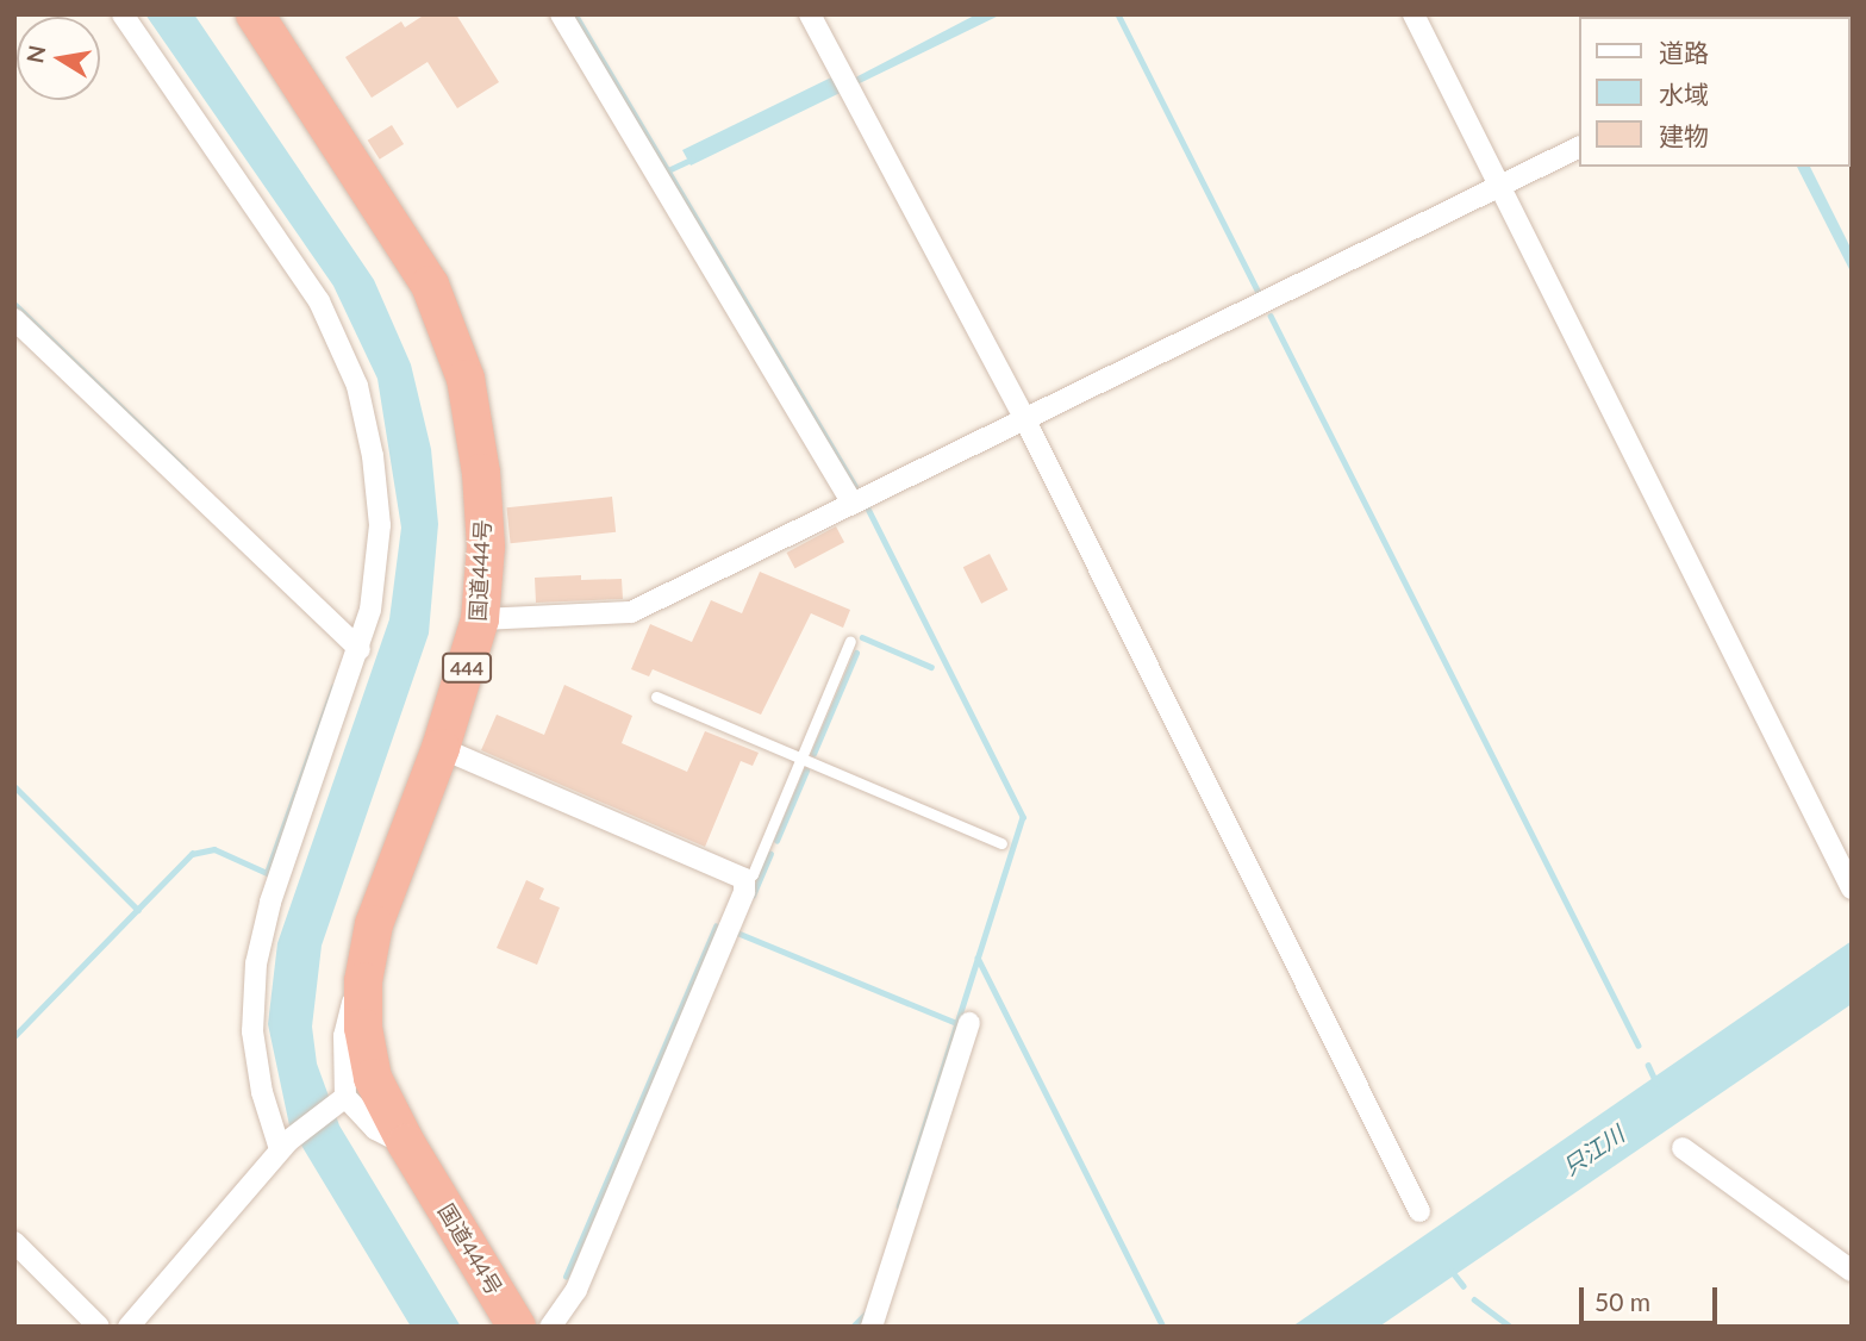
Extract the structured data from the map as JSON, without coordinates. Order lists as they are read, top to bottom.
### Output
{
  "streets": {
    "highway": ["国道444号", "444"]
  },
  "water": ["只江川"],
  "legend": ["道路", "水域", "建物"],
  "scale_bar": "50 m",
  "north": "left"
}
